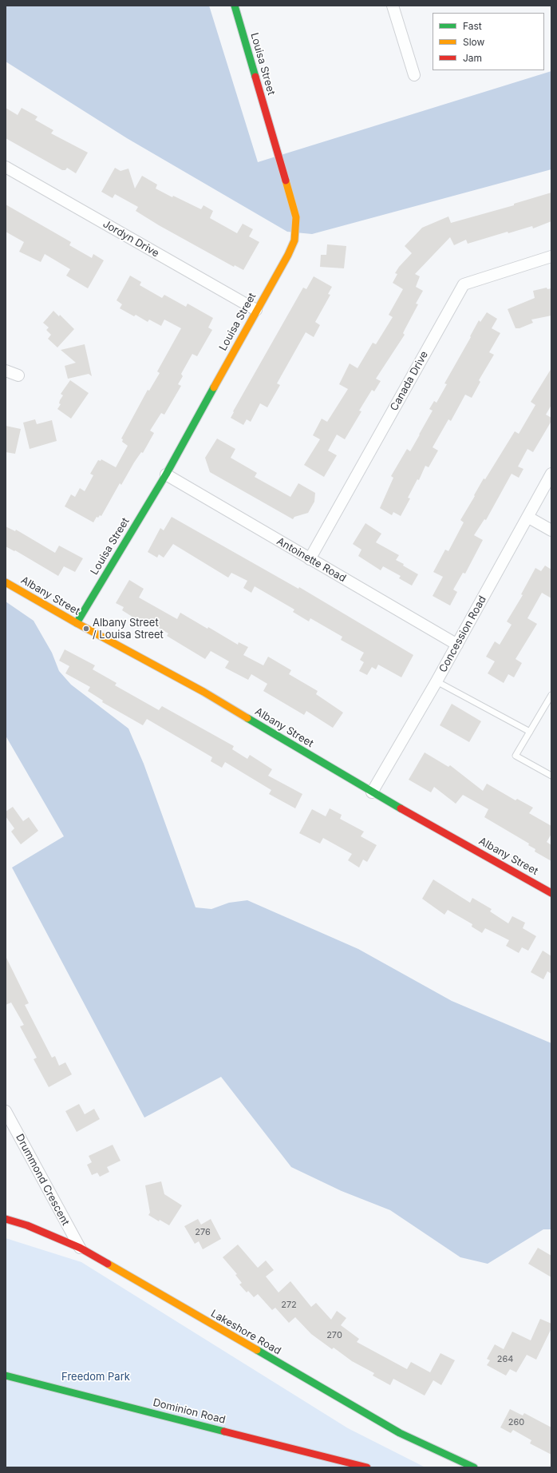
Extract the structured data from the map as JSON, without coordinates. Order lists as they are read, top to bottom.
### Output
{
  "streets": {
    "street": [
      "Louisa Street",
      "Jordyn Drive",
      "Canada Drive",
      "Antoinette Road",
      "Albany Street",
      "Concession Road",
      "Drummond Crescent",
      "Lakeshore Road",
      "Dominion Road"
    ]
  },
  "crossings": [
    ["Louisa Street", "Jordyn Drive"],
    ["Louisa Street", "Antoinette Road"],
    ["Louisa Street", "Albany Street"],
    ["Canada Drive", "Antoinette Road"],
    ["Antoinette Road", "Concession Road"],
    ["Albany Street", "Concession Road"],
    ["Drummond Crescent", "Lakeshore Road"]
  ],
  "parks": ["Freedom Park"],
  "places": ["Albany Street / Louisa Street"],
  "house_numbers": [
    "276",
    "272",
    "270",
    "264",
    "260"
  ],
  "legend": ["Fast", "Slow", "Jam"]
}
